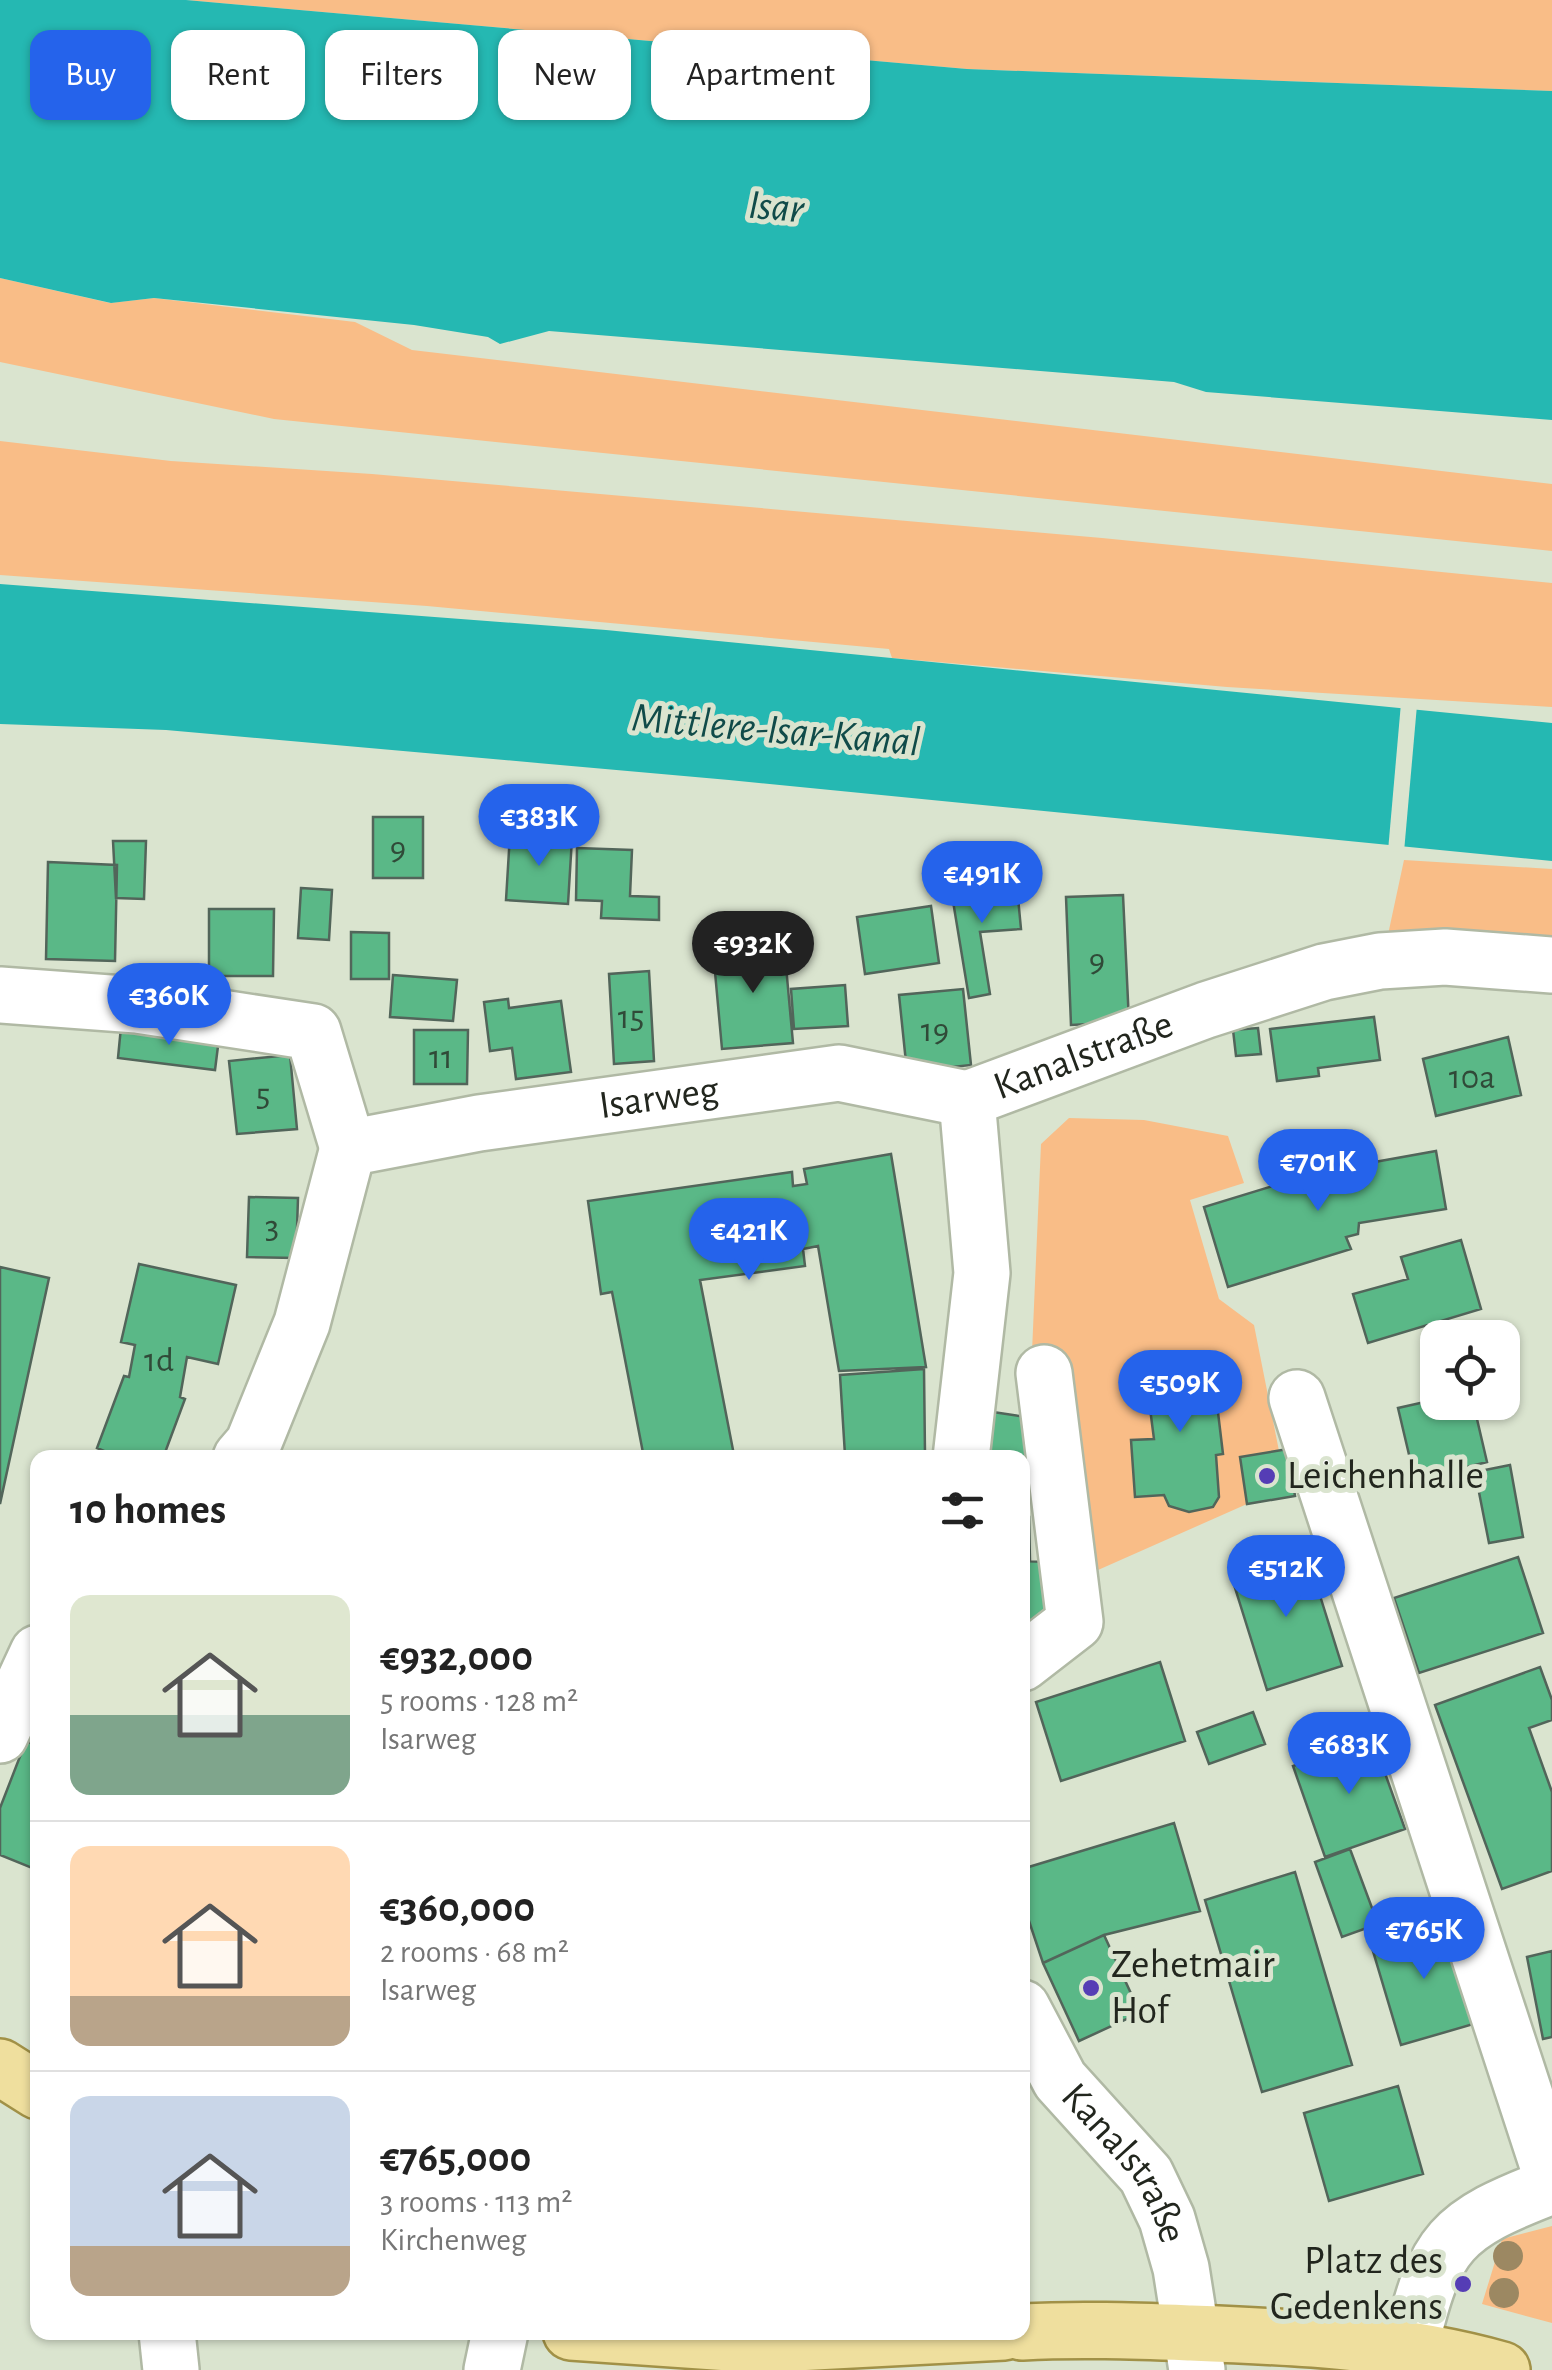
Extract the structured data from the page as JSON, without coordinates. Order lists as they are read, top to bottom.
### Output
{
  "streets": {
    "street": ["Kanalstraße", "Isarweg"]
  },
  "crossings": [
    ["Kanalstraße", "Isarweg"]
  ],
  "water": ["Isar", "Mittlere-Isar-Kanal"],
  "places": ["Leichenhalle", "Zehetmair Hof", "Platz des Gedenkens"],
  "house_numbers": [
    "9",
    "9",
    "15",
    "19",
    "11",
    "10a",
    "5",
    "3",
    "1d"
  ],
  "page": {
    "chip": [
      "Buy",
      "Rent",
      "Filters",
      "New",
      "Apartment"
    ],
    "price": [
      "€383K",
      "€491K",
      "€932K",
      "€360K",
      "€701K",
      "€421K",
      "€509K",
      "€512K",
      "€683K",
      "€765K"
    ],
    "heading": "10 homes",
    "list": [
      {
        "name": "€932,000",
        "note": "5 rooms · 128 m² · Isarweg"
      },
      {
        "name": "€360,000",
        "note": "2 rooms · 68 m² · Isarweg"
      },
      {
        "name": "€765,000",
        "note": "3 rooms · 113 m² · Kirchenweg"
      }
    ]
  }
}
